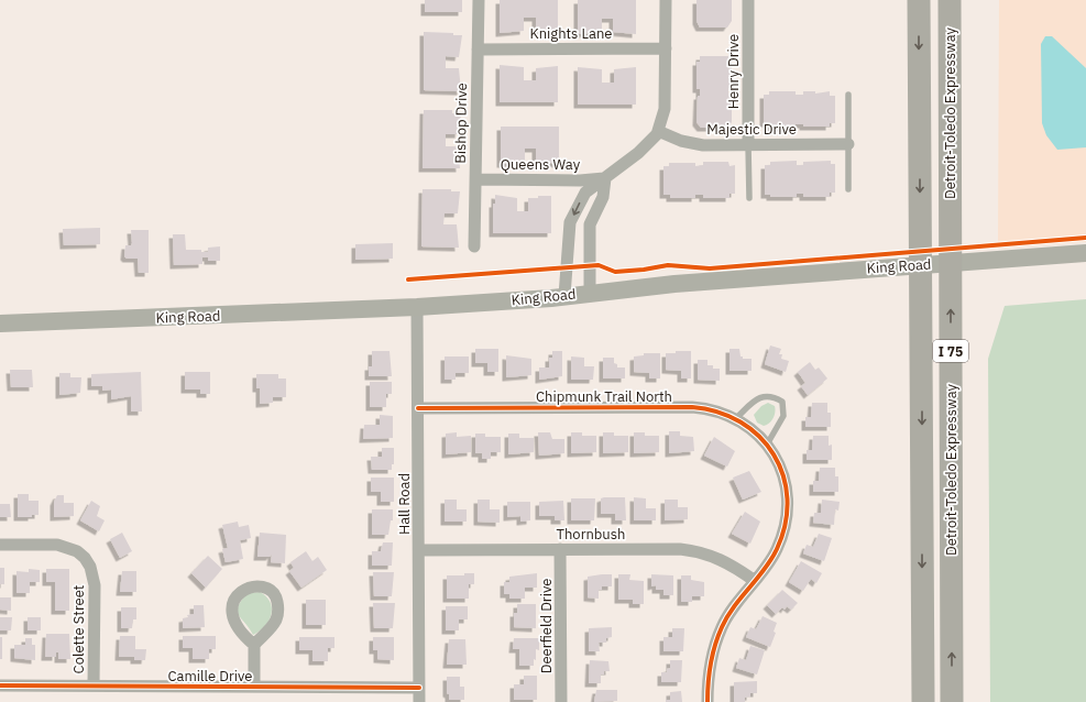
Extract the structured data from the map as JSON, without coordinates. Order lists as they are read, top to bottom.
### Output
{
  "streets": {
    "highway": ["Detroit-Toledo Expressway", "I 75"],
    "main road": ["King Road"],
    "street": [
      "Knights Lane",
      "Henry Drive",
      "Bishop Drive",
      "Majestic Drive",
      "Queens Way",
      "Chipmunk Trail North",
      "Hall Road",
      "Thornbush",
      "Deerfield Drive",
      "Colette Street",
      "Camille Drive"
    ]
  },
  "crossings": [
    ["Knights Lane", "Bishop Drive"],
    ["Henry Drive", "Majestic Drive"],
    ["Bishop Drive", "Queens Way"],
    ["King Road", "Hall Road"],
    ["Chipmunk Trail North", "Hall Road"],
    ["Hall Road", "Thornbush"],
    ["Hall Road", "Camille Drive"],
    ["Thornbush", "Deerfield Drive"],
    ["Colette Street", "Camille Drive"]
  ]
}
